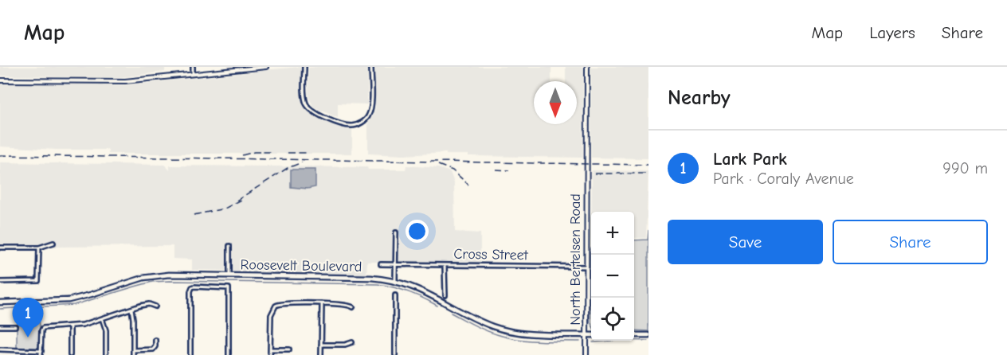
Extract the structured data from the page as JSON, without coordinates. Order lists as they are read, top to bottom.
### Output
{
  "streets": {
    "main road": ["Roosevelt Boulevard"],
    "street": ["Cross Street", "North Bertelsen Road"]
  },
  "crossings": [
    ["Cross Street", "North Bertelsen Road"],
    ["North Bertelsen Road", "Roosevelt Boulevard"]
  ],
  "north": "bottom",
  "page": {
    "header": "Map",
    "nav": ["Map", "Layers", "Share"],
    "heading": "Nearby",
    "list": [
      {
        "mark": "1",
        "name": "Lark Park",
        "note": "Park · Coraly Avenue",
        "value": "990 m"
      }
    ],
    "buttons": ["Save", "Share"],
    "map_buttons": ["+", "−"],
    "pins": "1"
  }
}
